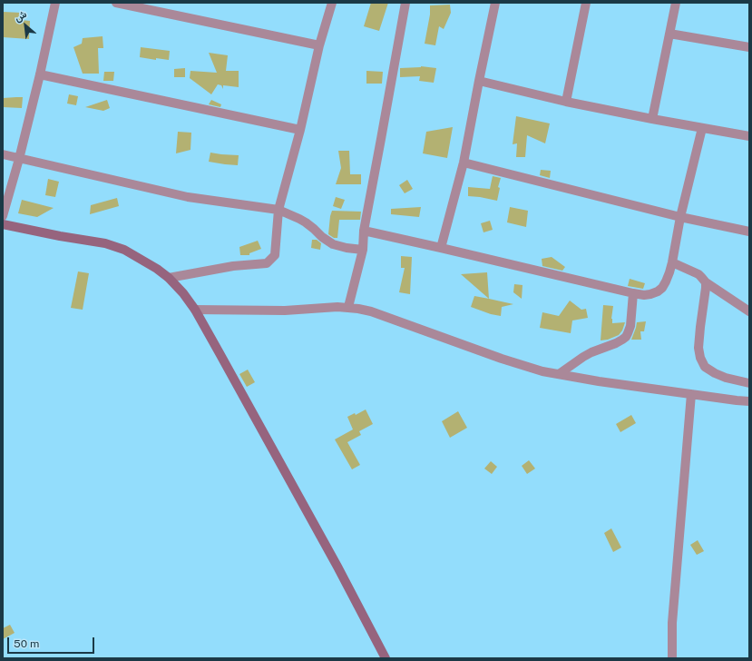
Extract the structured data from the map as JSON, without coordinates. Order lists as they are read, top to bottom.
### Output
{
  "scale_bar": "50 m",
  "north": "top left"
}
